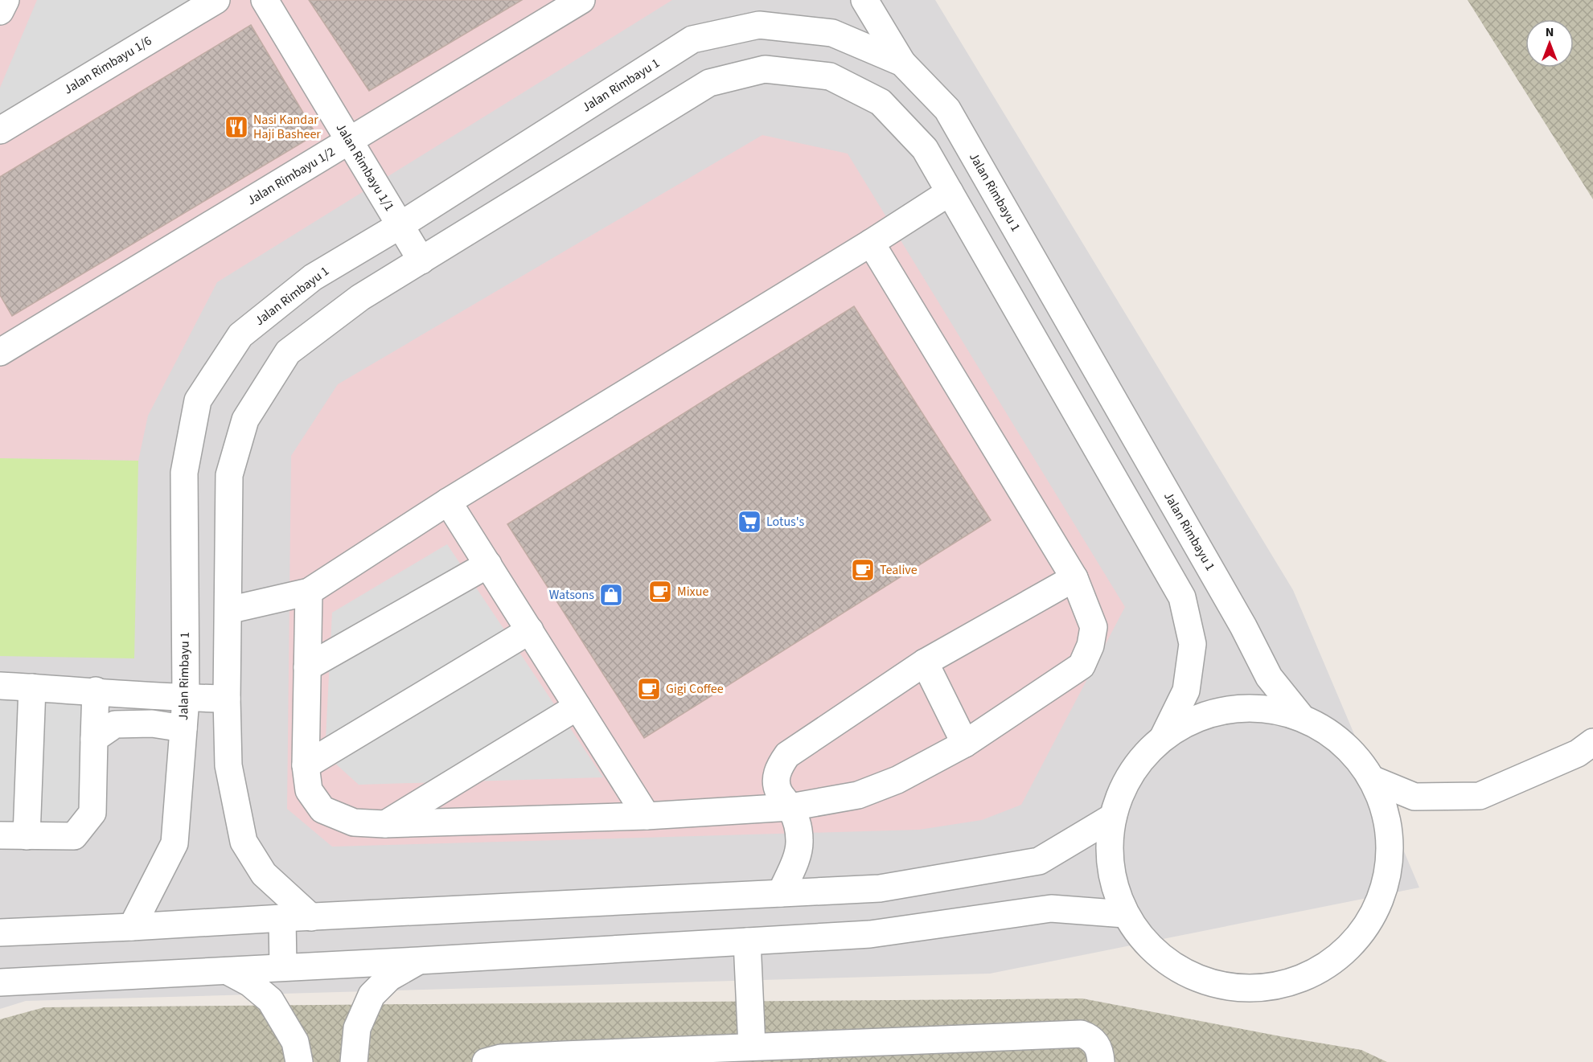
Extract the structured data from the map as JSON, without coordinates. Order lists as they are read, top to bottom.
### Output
{
  "streets": {
    "street": [
      "Jalan Rimbayu 1/6",
      "Jalan Rimbayu 1",
      "Jalan Rimbayu 1/1",
      "Jalan Rimbayu 1/2"
    ]
  },
  "crossings": [
    ["Jalan Rimbayu 1", "Jalan Rimbayu 1/1"],
    ["Jalan Rimbayu 1/1", "Jalan Rimbayu 1/2"]
  ],
  "places": {
    "restaurant": ["Nasi Kandar Haji Basheer"],
    "supermarket": ["Lotus's"],
    "cafe": ["Tealive", "Mixue", "Gigi Coffee"],
    "shop": ["Watsons"]
  },
  "north": "top"
}
